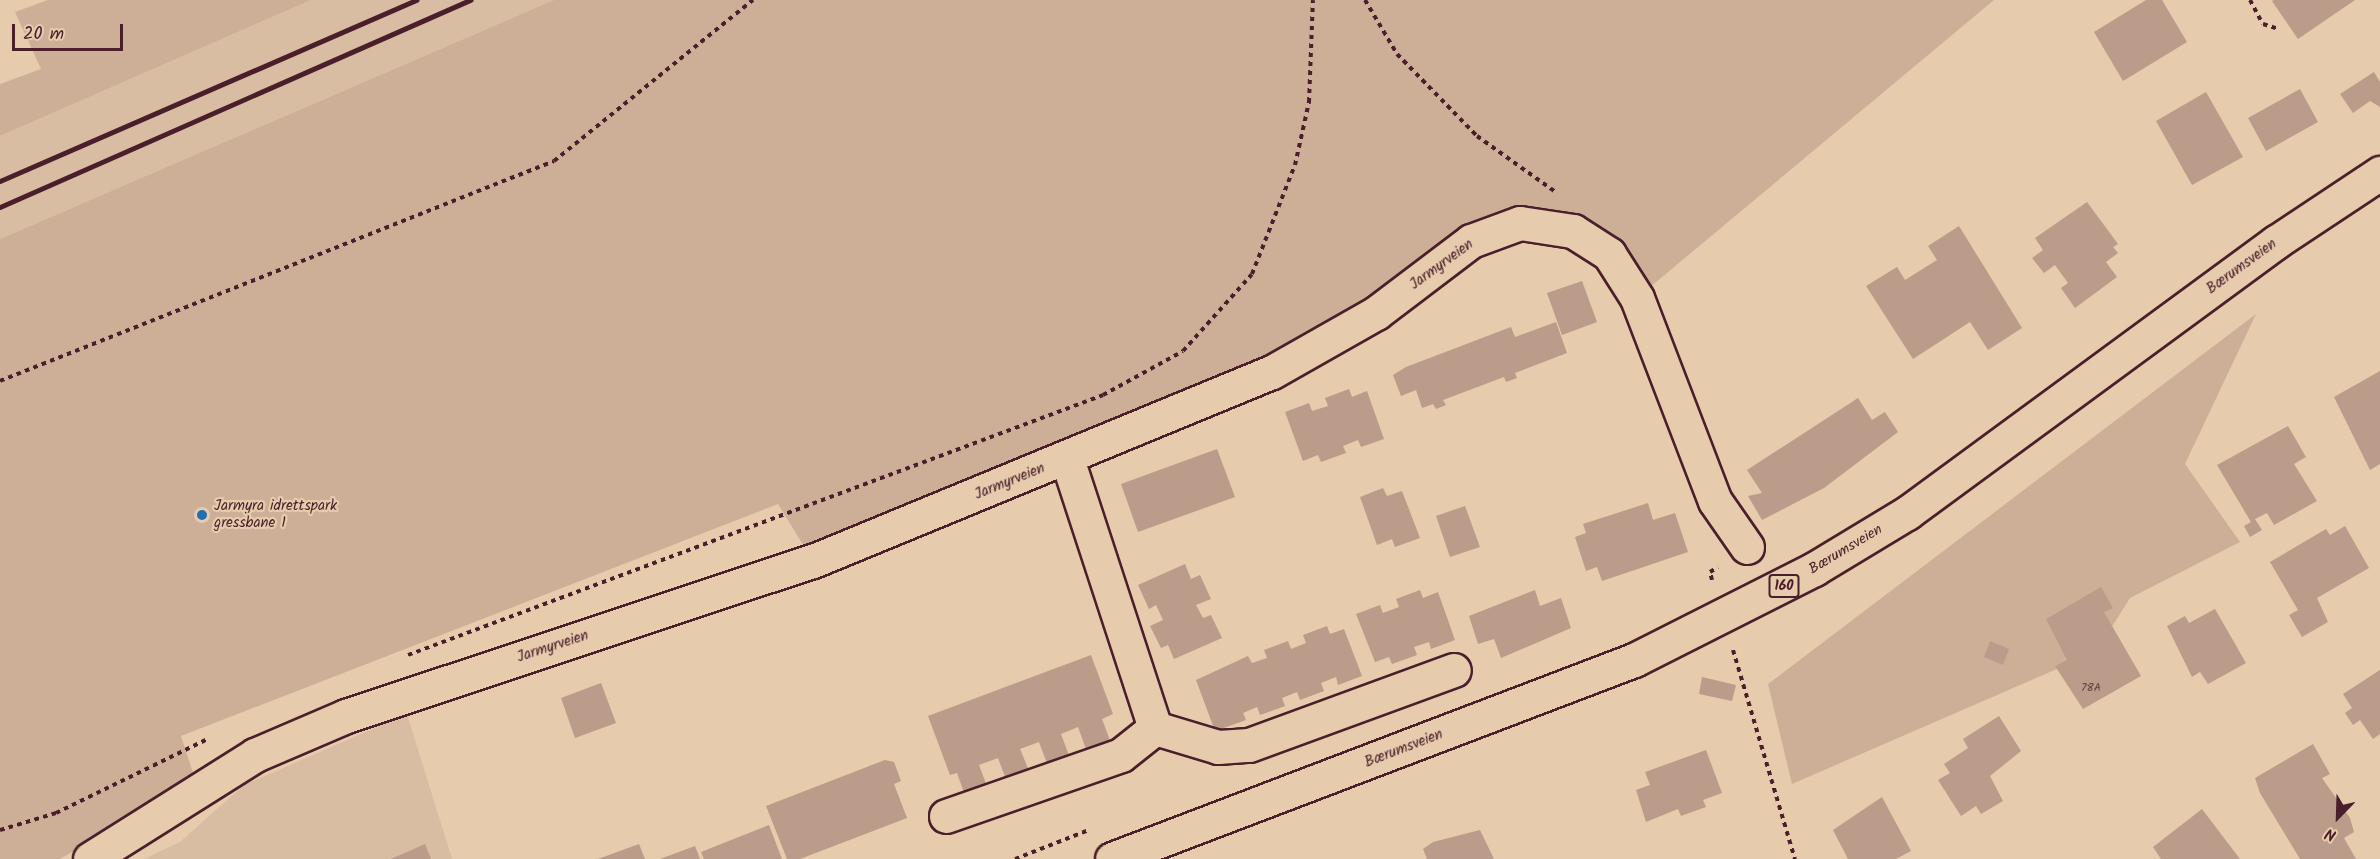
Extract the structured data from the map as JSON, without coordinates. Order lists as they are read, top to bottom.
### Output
{
  "streets": {
    "street": ["Jarmyrveien", "Bærumsveien", "160"]
  },
  "places": ["Jarmyra idrettspark gressbane 1"],
  "house_numbers": ["78A"],
  "scale_bar": "20 m",
  "north": "bottom left"
}
